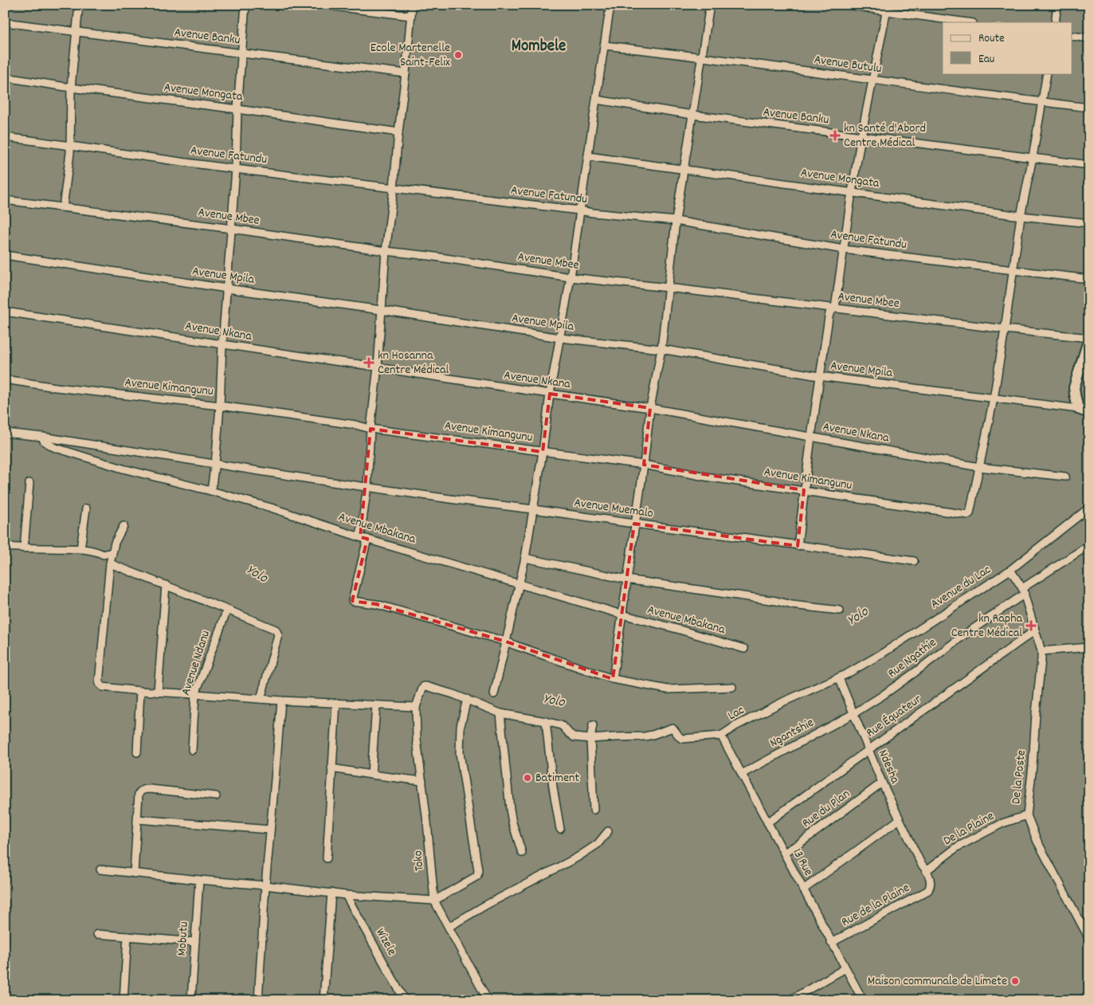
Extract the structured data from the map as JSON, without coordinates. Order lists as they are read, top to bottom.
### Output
{
  "streets": {
    "street": [
      "Avenue Banku",
      "Avenue Butulu",
      "Avenue Mongata",
      "Avenue Fatundu",
      "Avenue Mbee",
      "Avenue Mpila",
      "Avenue Nkana",
      "Avenue Kimangunu",
      "Avenue Muemalo",
      "Avenue Mbakana",
      "Avenue du Lac",
      "Rue Ngathie",
      "Avenue Ndanu",
      "Lac",
      "Rue Équateur",
      "Ngantshie",
      "Ndesha",
      "De la Poste",
      "Rue du Plan",
      "De la Plaine",
      "Toko",
      "13 Rue",
      "Rue de la Plaine",
      "Mobutu",
      "Wizele"
    ]
  },
  "crossings": [
    ["Avenue Nkana", "Avenue Kimangunu"],
    ["Avenue Muemalo", "Avenue Mbakana"],
    ["Avenue du Lac", "Lac"],
    ["Avenue du Lac", "Ndesha"],
    ["Avenue du Lac", "De la Poste"],
    ["Rue Ngathie", "Ngantshie"],
    ["Rue Ngathie", "Ndesha"],
    ["Rue Ngathie", "De la Poste"],
    ["Lac", "Ndesha"],
    ["Lac", "13 Rue"],
    ["Rue Équateur", "Ndesha"],
    ["Rue Équateur", "De la Poste"],
    ["Rue Équateur", "13 Rue"],
    ["Ngantshie", "Ndesha"],
    ["Ngantshie", "13 Rue"],
    ["Ndesha", "Rue du Plan"],
    ["Ndesha", "De la Plaine"],
    ["Ndesha", "Rue de la Plaine"],
    ["De la Poste", "De la Plaine"],
    ["Rue du Plan", "13 Rue"],
    ["13 Rue", "Rue de la Plaine"]
  ],
  "districts": ["Mombele"],
  "water": ["Yolo"],
  "places": {
    "other": ["Ecole Martenelle Saint-Felix", "Batiment", "Maison communale de Limete"],
    "health": ["kn Santé d'Abord Centre Médical", "kn Hosanna Centre Médical", "kn Rapha Centre Médical"]
  },
  "legend": ["Route", "Eau"]
}
